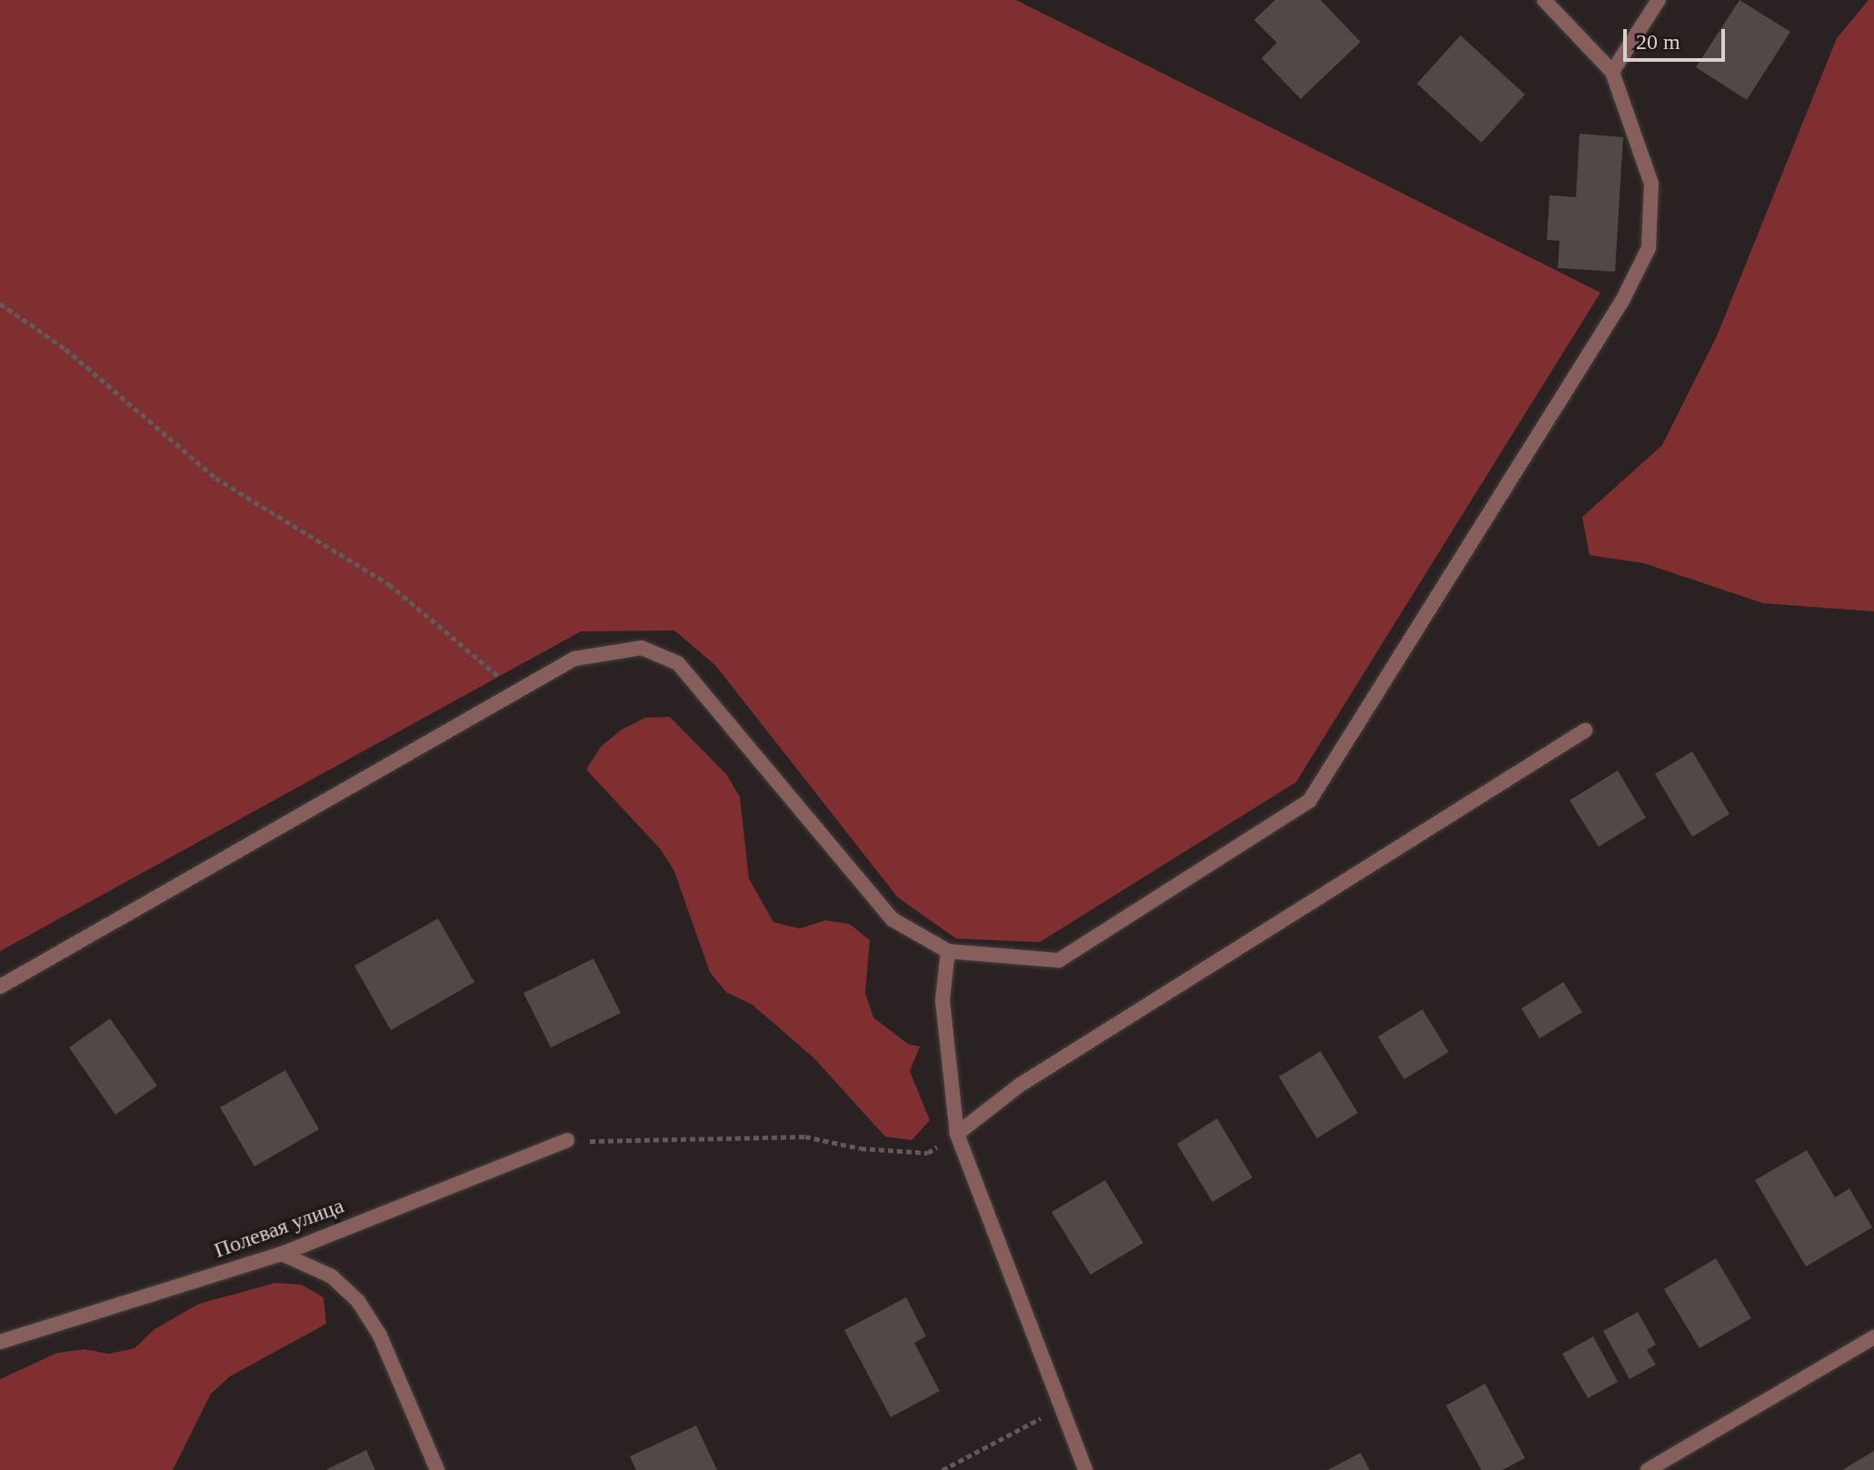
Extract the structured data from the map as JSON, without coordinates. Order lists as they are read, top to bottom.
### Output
{
  "streets": {
    "street": ["Полевая улица"]
  },
  "scale_bar": "20 m"
}
